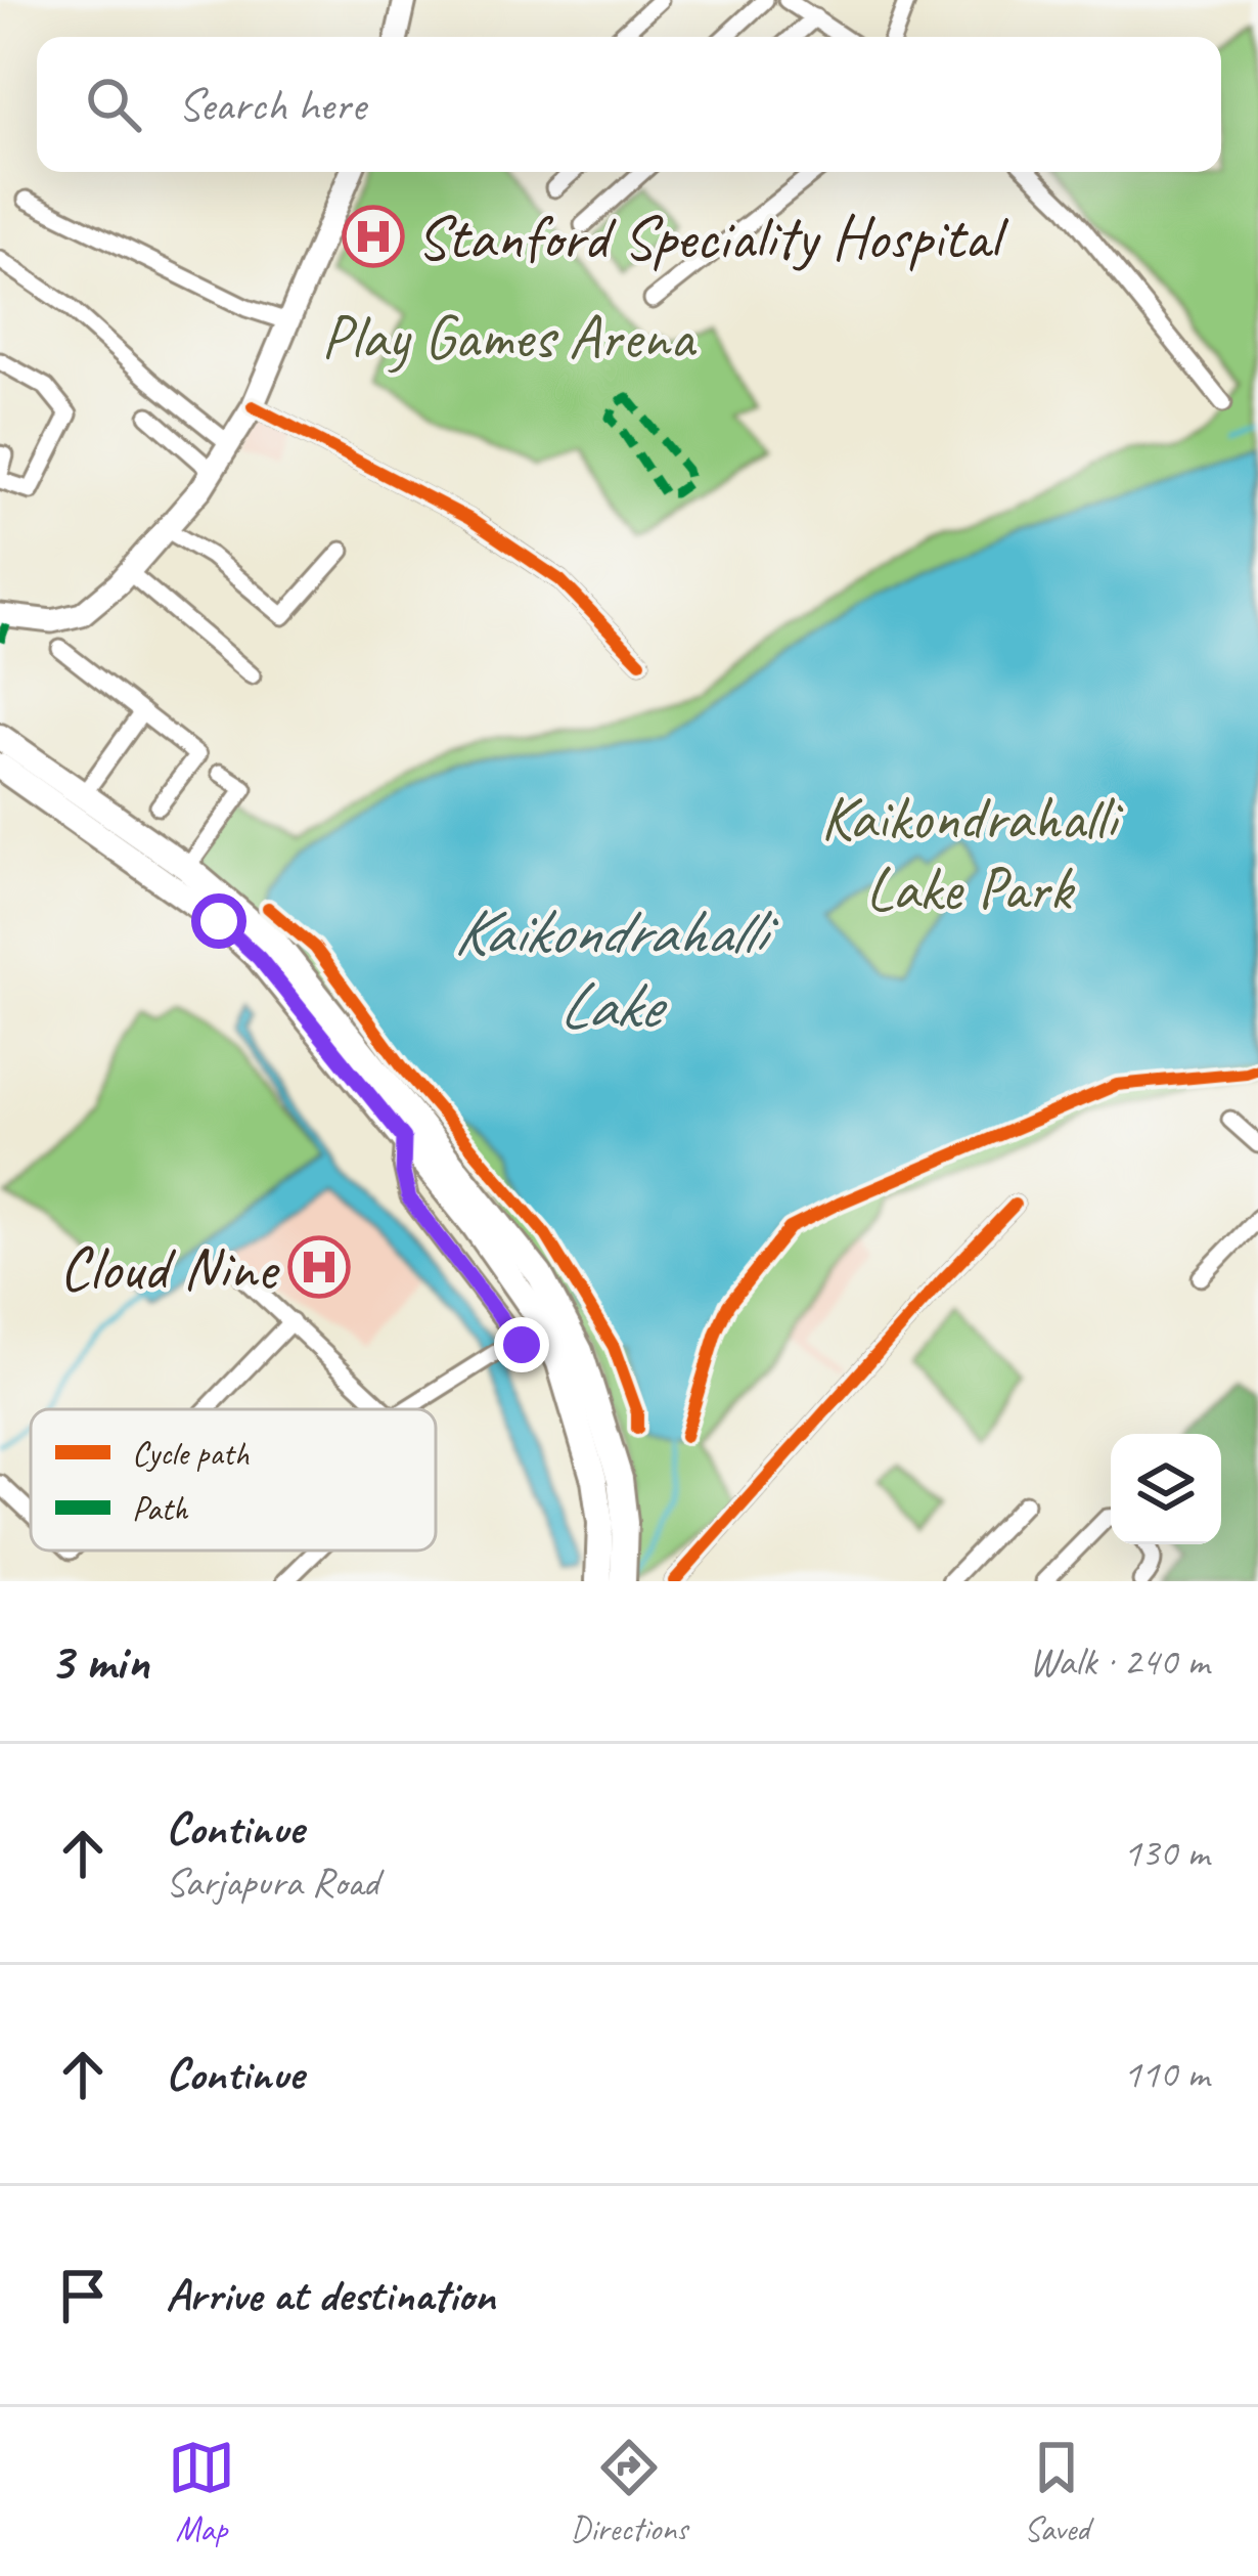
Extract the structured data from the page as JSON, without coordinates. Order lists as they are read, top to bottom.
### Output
{
  "water": ["Kaikondrahalli Lake"],
  "parks": ["Play Games Arena", "Kaikondrahalli Lake Park"],
  "places": {
    "hospital": ["Stanford Speciality Hospital", "Cloud Nine"]
  },
  "legend": ["Cycle path", "Path"],
  "page": {
    "search": "Search here",
    "heading": ["3 min", "Walk · 240 m"],
    "list": [
      ["Continue", "Sarjapura Road", "130 m"],
      ["Continue", "110 m"],
      "Arrive at destination"
    ],
    "nav": ["Map", "Directions", "Saved"]
  }
}
